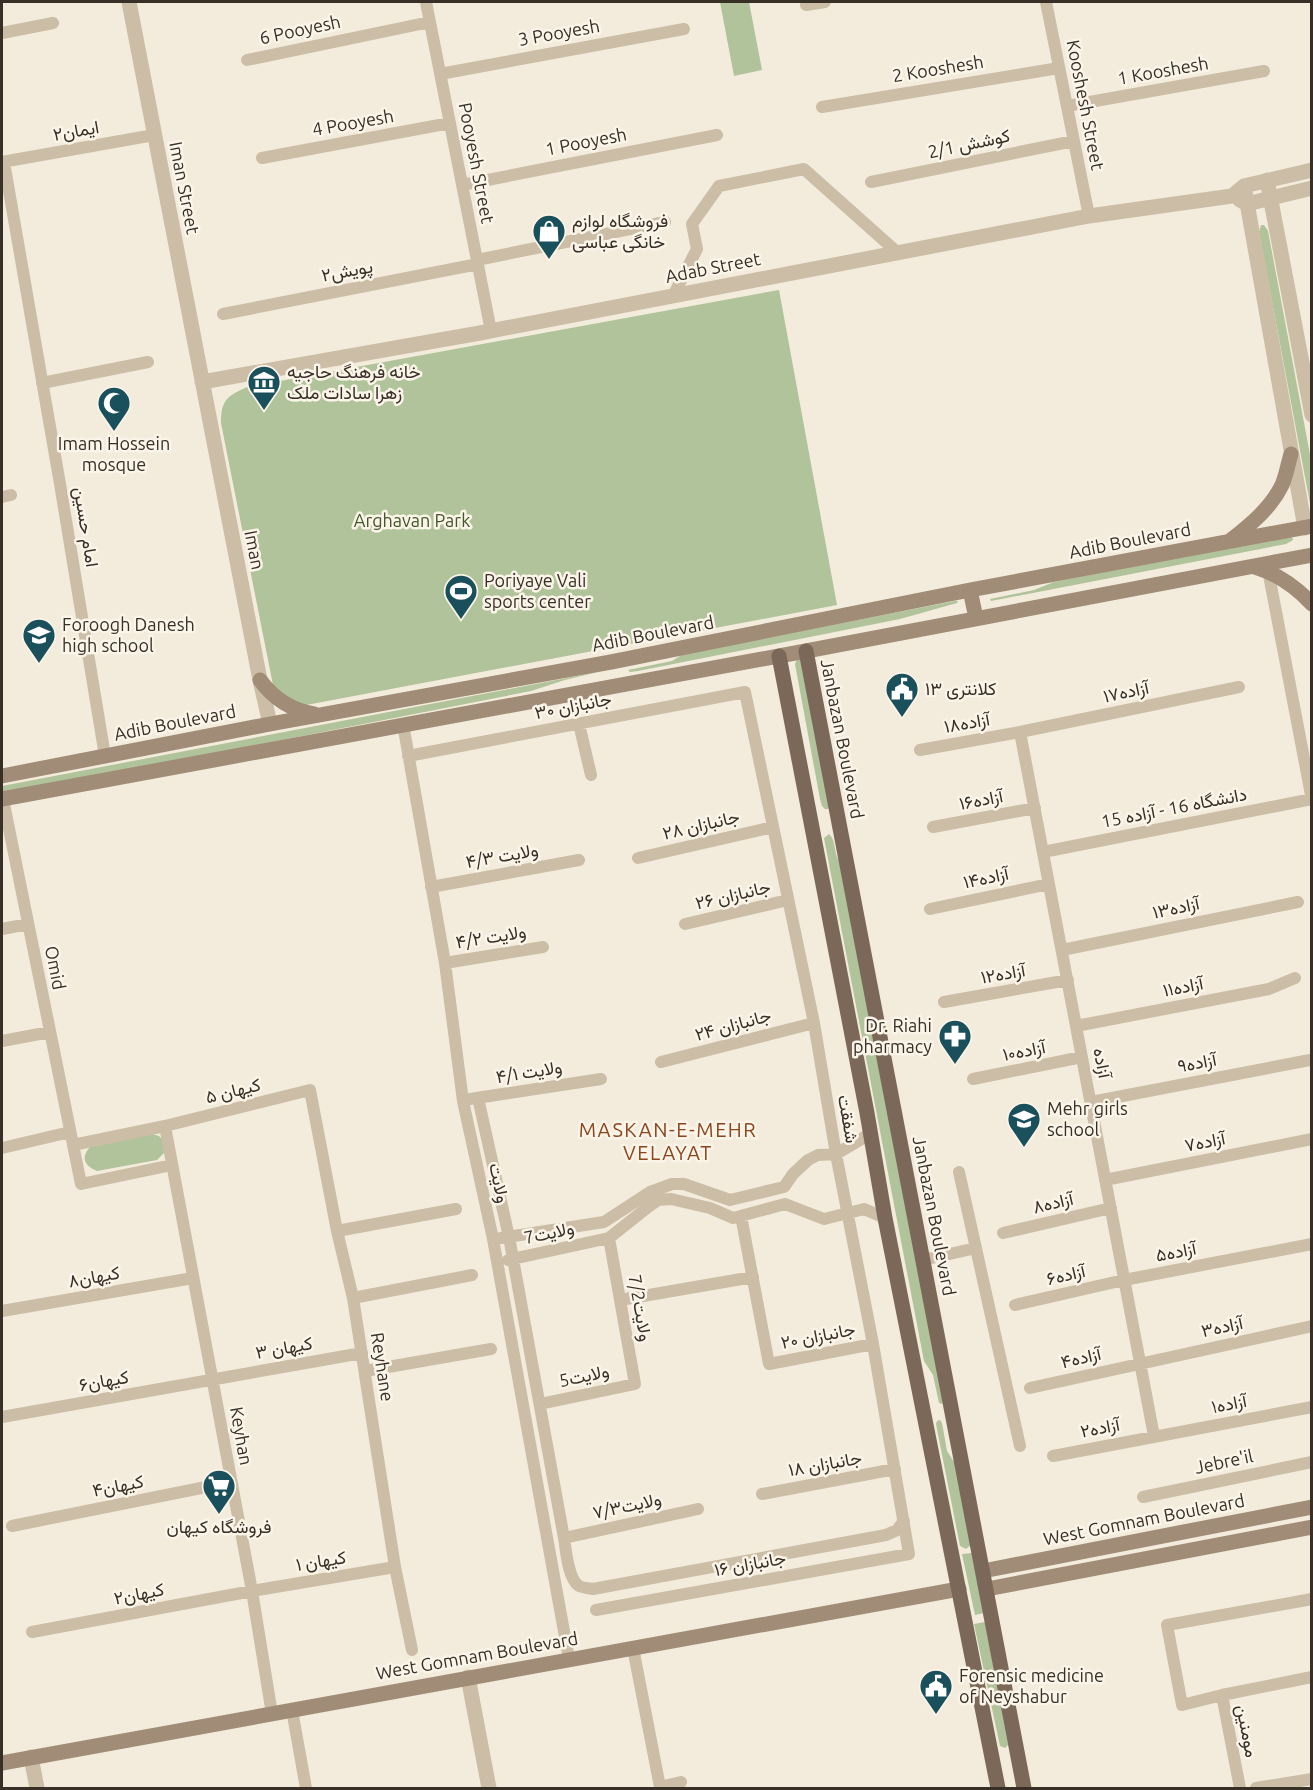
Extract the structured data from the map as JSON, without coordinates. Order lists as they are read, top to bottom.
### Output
{
  "streets": {
    "main road": ["Adib Boulevard", "Janbazan Boulevard", "West Gomnam Boulevard"],
    "street": [
      "6 Pooyesh",
      "3 Pooyesh",
      "2 Kooshesh",
      "1 Kooshesh",
      "Kooshesh Street",
      "4 Pooyesh",
      "ایمان۲",
      "1 Pooyesh",
      "کوشش 2/1",
      "Pooyesh Street",
      "Iman Street",
      "Adab Street",
      "پویش۲",
      "امام حسین",
      "Iman",
      "آزاده۱۷",
      "جانبازان ۳۰",
      "آزاده۱۸",
      "آزاده۱۶",
      "دانشگاه 16 - آزاده 15",
      "جانبازان ۲۸",
      "ولایت ۴/۳",
      "آزاده۱۴",
      "جانبازان ۲۶",
      "آزاده۱۳",
      "ولایت ۴/۲",
      "Omid",
      "آزاده۱۲",
      "آزاده۱۱",
      "جانبازان ۲۴",
      "آزاده۱۰",
      "آزاده",
      "آزاده۹",
      "ولایت ۴/۱",
      "کیهان ۵",
      "شفقت",
      "آزاده۷",
      "ولایت",
      "آزاده۸",
      "ولایت7",
      "آزاده۵",
      "آزاده۶",
      "کیهان۸",
      "ولایت7/2",
      "آزاده۳",
      "جانبازان ۲۰",
      "کیهان ۳",
      "آزاده۴",
      "Reyhane",
      "ولایت5",
      "کیهان۶",
      "آزاده۱",
      "آزاده۲",
      "Keyhan",
      "Jebre'il",
      "جانبازان ۱۸",
      "کیهان۴",
      "ولایت۷/۳",
      "کیهان ۱",
      "جانبازان ۱۶",
      "کیهان۲",
      "مومنین"
    ]
  },
  "crossings": [
    ["6 Pooyesh", "Pooyesh Street"],
    ["3 Pooyesh", "Pooyesh Street"],
    ["2 Kooshesh", "Kooshesh Street"],
    ["1 Kooshesh", "Kooshesh Street"],
    ["Kooshesh Street", "کوشش 2/1"],
    ["Kooshesh Street", "Adab Street"],
    ["4 Pooyesh", "Pooyesh Street"],
    ["ایمان۲", "Iman Street"],
    ["ایمان۲", "امام حسین"],
    ["1 Pooyesh", "Pooyesh Street"],
    ["Pooyesh Street", "Adab Street"],
    ["Pooyesh Street", "پویش۲"],
    ["Iman Street", "Adab Street"],
    ["Iman Street", "Iman"],
    ["Adab Street", "Iman"],
    ["امام حسین", "Adib Boulevard"],
    ["Adib Boulevard", "Iman"],
    ["آزاده۱۷", "آزاده۱۸"],
    ["آزاده۱۷", "آزاده"],
    ["جانبازان ۳۰", "شفقت"],
    ["جانبازان ۳۰", "ولایت"],
    ["آزاده۱۸", "آزاده"],
    ["Janbazan Boulevard", "West Gomnam Boulevard"],
    ["آزاده۱۶", "آزاده"],
    ["دانشگاه 16 - آزاده 15", "آزاده"],
    ["جانبازان ۲۸", "شفقت"],
    ["ولایت ۴/۳", "ولایت"],
    ["آزاده۱۴", "آزاده"],
    ["جانبازان ۲۶", "شفقت"],
    ["آزاده۱۳", "آزاده"],
    ["ولایت ۴/۲", "ولایت"],
    ["Omid", "Keyhan"],
    ["آزاده۱۲", "آزاده"],
    ["آزاده۱۱", "آزاده"],
    ["جانبازان ۲۴", "شفقت"],
    ["آزاده۱۰", "آزاده"],
    ["آزاده", "آزاده۹"],
    ["آزاده", "آزاده۷"],
    ["آزاده", "آزاده۸"],
    ["آزاده", "آزاده۵"],
    ["آزاده", "آزاده۶"],
    ["آزاده", "آزاده۳"],
    ["آزاده", "آزاده۴"],
    ["آزاده", "آزاده۱"],
    ["آزاده", "آزاده۲"],
    ["ولایت ۴/۱", "ولایت"],
    ["کیهان ۵", "Reyhane"],
    ["شفقت", "ولایت7"],
    ["شفقت", "جانبازان ۲۰"],
    ["شفقت", "جانبازان ۱۸"],
    ["شفقت", "جانبازان ۱۶"],
    ["ولایت", "ولایت7"],
    ["ولایت", "West Gomnam Boulevard"],
    ["ولایت7", "ولایت7/2"],
    ["آزاده۵", "آزاده۶"],
    ["کیهان۸", "Keyhan"],
    ["ولایت7/2", "ولایت5"],
    ["آزاده۳", "آزاده۴"],
    ["کیهان ۳", "Reyhane"],
    ["کیهان ۳", "کیهان۶"],
    ["کیهان ۳", "Keyhan"],
    ["Reyhane", "کیهان ۱"],
    ["کیهان۶", "Keyhan"],
    ["آزاده۱", "آزاده۲"],
    ["Keyhan", "کیهان۴"],
    ["Keyhan", "West Gomnam Boulevard"],
    ["Keyhan", "کیهان ۱"],
    ["Keyhan", "کیهان۲"],
    ["کیهان ۱", "کیهان۲"]
  ],
  "districts": ["MASKAN-E-MEHR VELAYAT"],
  "parks": ["Arghavan Park"],
  "places": {
    "shop": ["فروشگاه لوازم خانگی عباسی"],
    "museum": ["خانه فرهنگ حاجیه زهرا سادات ملک"],
    "mosque": ["Imam Hossein mosque"],
    "sports": ["Poriyaye Vali sports center"],
    "school or university": ["Foroogh Danesh high school", "Mehr girls school"],
    "public building": ["کلانتری ۱۳", "Forensic medicine of Neyshabur"],
    "pharmacy": ["Dr. Riahi pharmacy"],
    "supermarket": ["فروشگاه کیهان"]
  }
}
